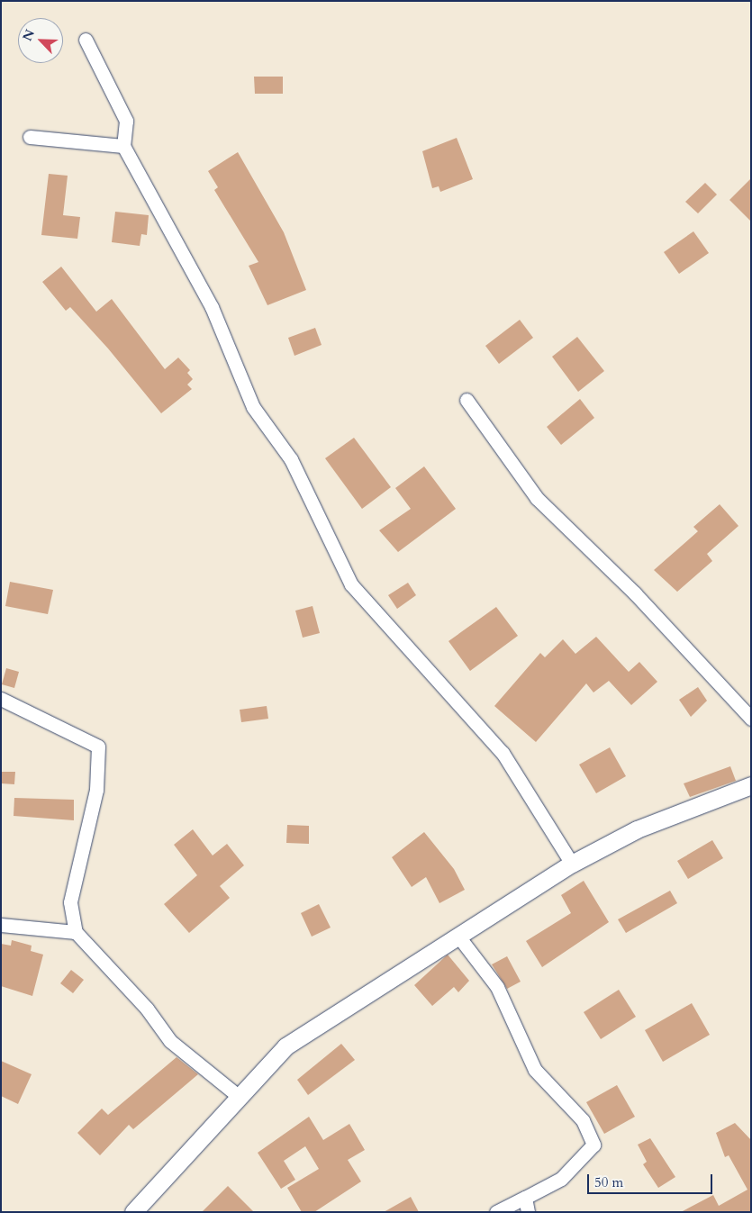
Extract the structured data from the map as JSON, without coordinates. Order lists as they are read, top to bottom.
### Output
{
  "scale_bar": "50 m",
  "north": "top left"
}
